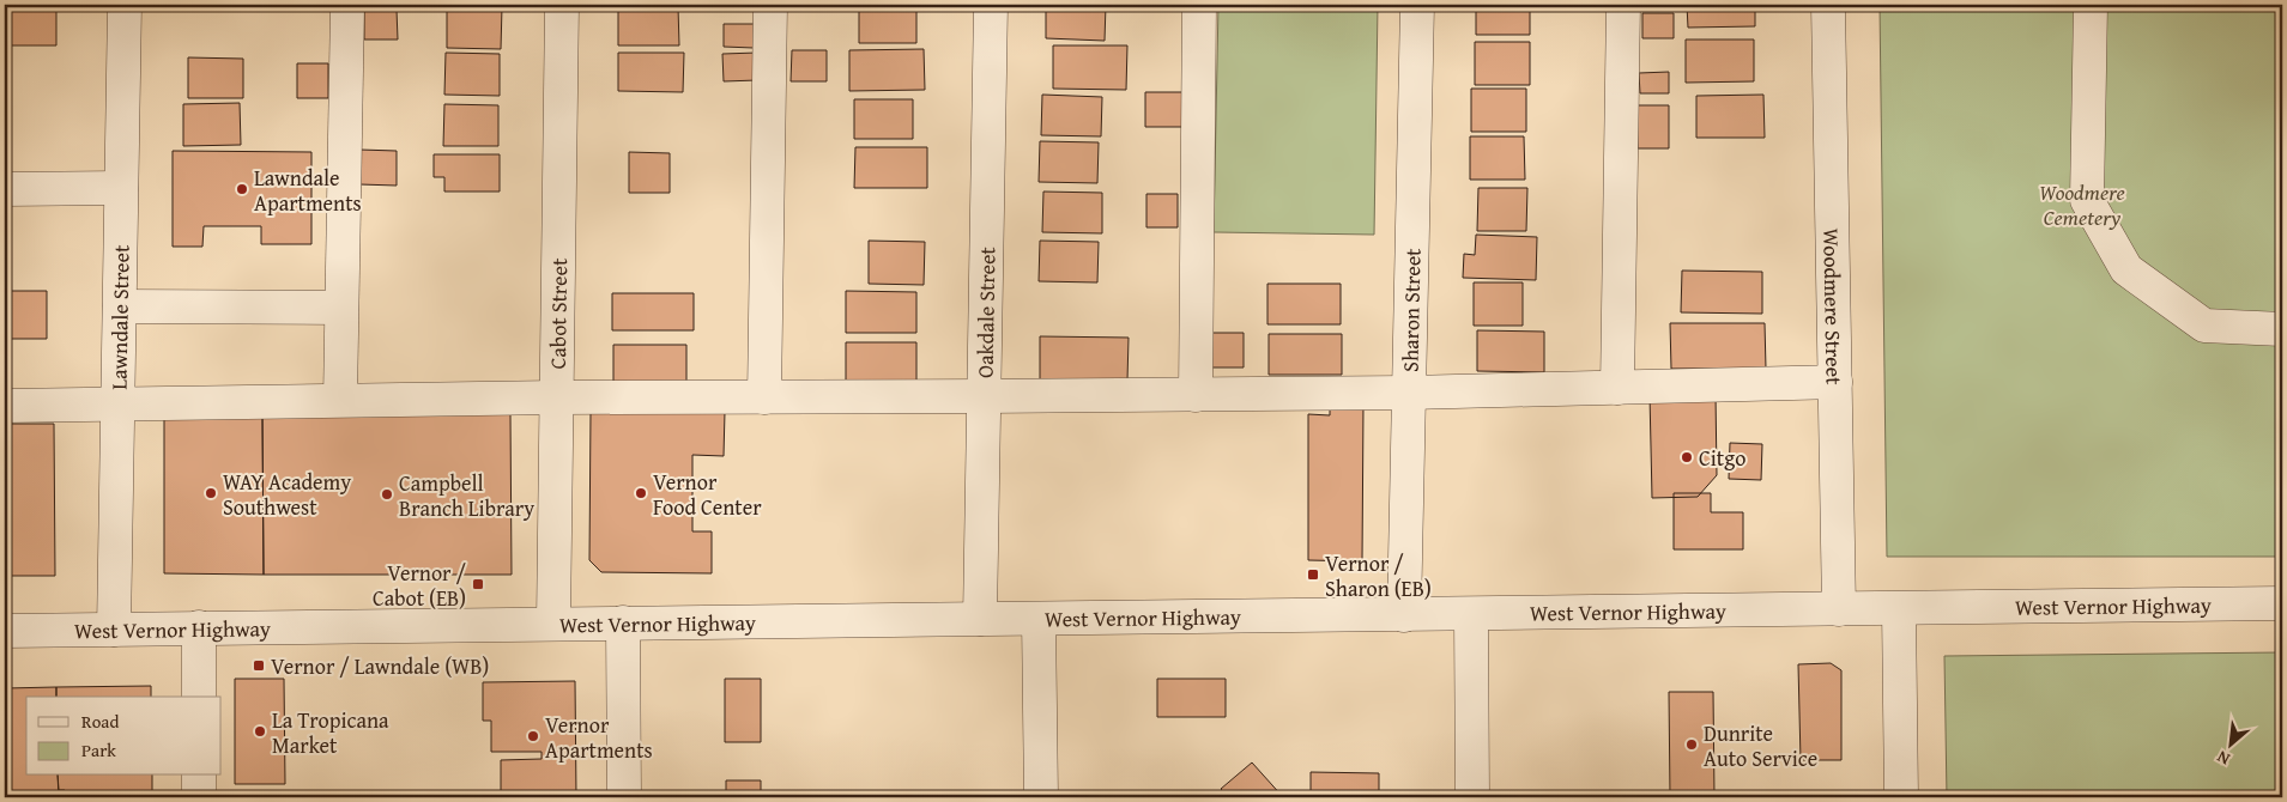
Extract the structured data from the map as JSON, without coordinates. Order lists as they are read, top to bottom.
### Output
{
  "streets": {
    "street": [
      "Woodmere Street",
      "Sharon Street",
      "Oakdale Street",
      "Cabot Street",
      "Lawndale Street",
      "West Vernor Highway"
    ]
  },
  "crossings": [
    ["Woodmere Street", "West Vernor Highway"],
    ["Sharon Street", "West Vernor Highway"],
    ["Oakdale Street", "West Vernor Highway"],
    ["Cabot Street", "West Vernor Highway"],
    ["Lawndale Street", "West Vernor Highway"]
  ],
  "parks": ["Woodmere Cemetery"],
  "places": {
    "other": [
      "Lawndale Apartments",
      "Citgo",
      "WAY Academy Southwest",
      "Vernor Food Center",
      "Campbell Branch Library",
      "La Tropicana Market",
      "Vernor Apartments",
      "Dunrite Auto Service"
    ],
    "transit": ["Vernor / Sharon (EB)", "Vernor / Cabot (EB)", "Vernor / Lawndale (WB)"]
  },
  "legend": ["Road", "Park"],
  "north": "bottom left"
}
